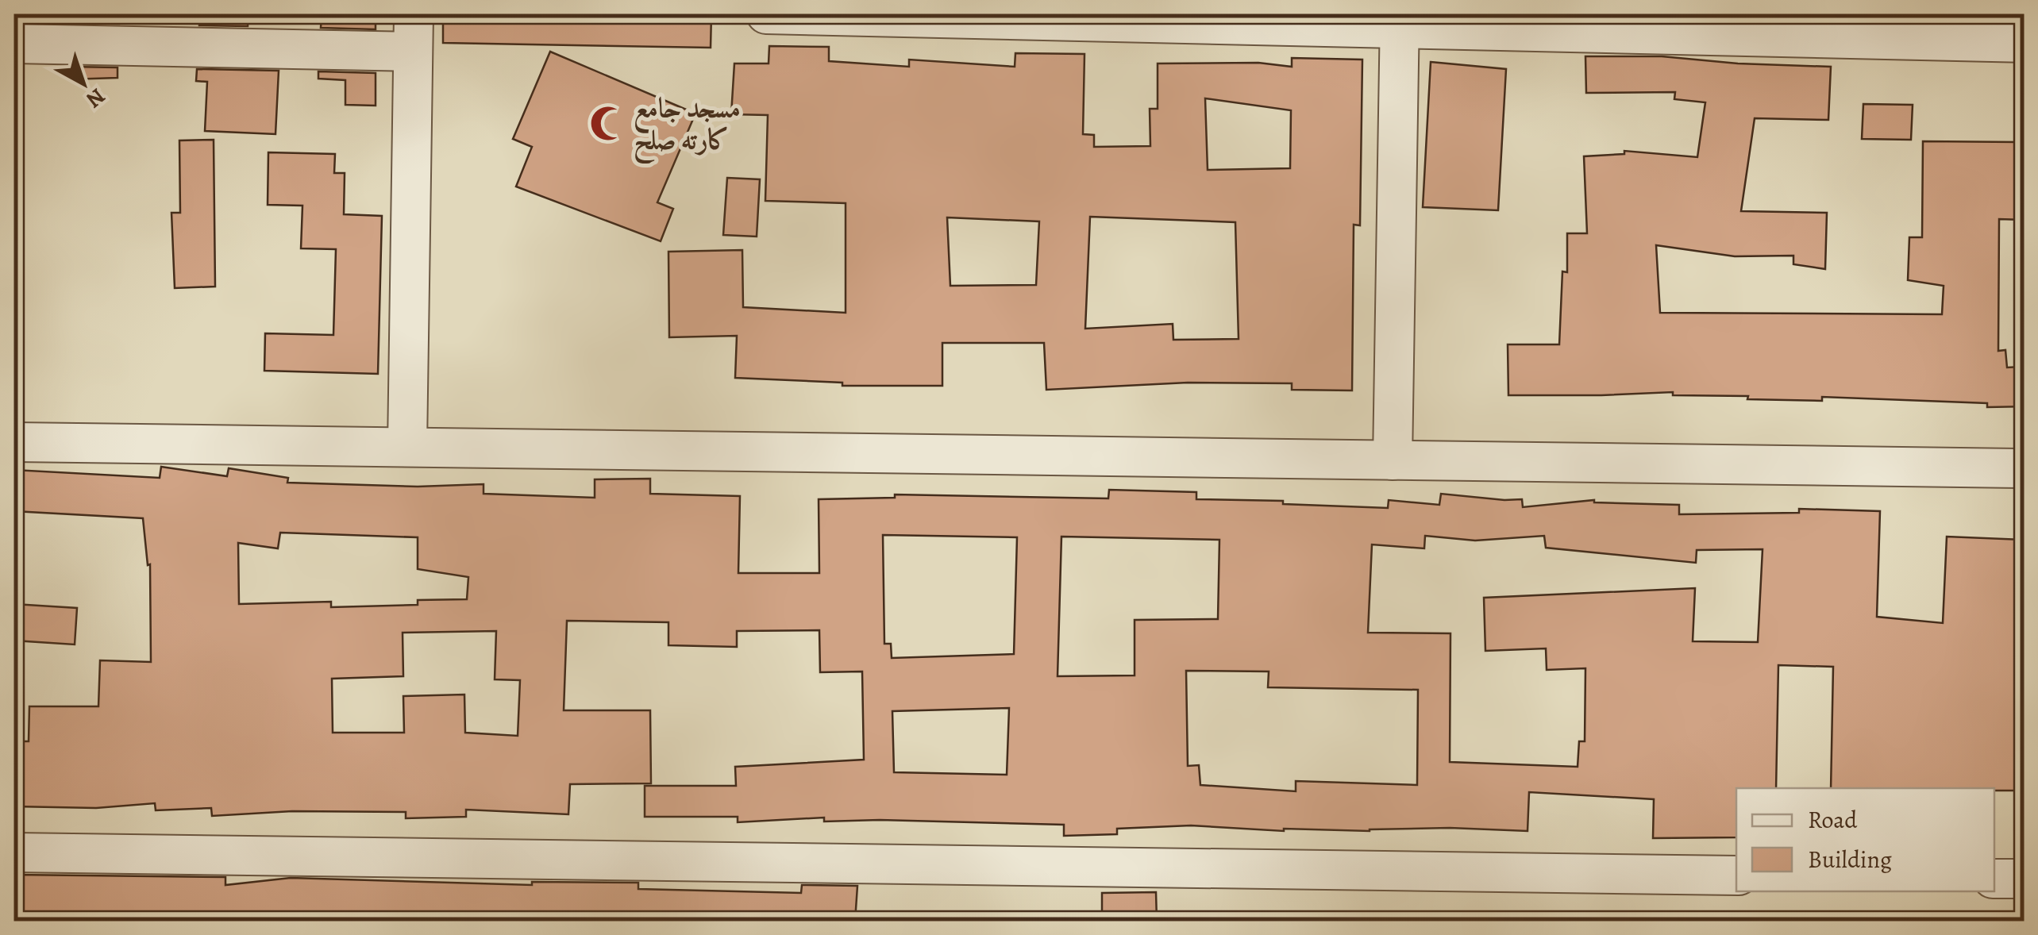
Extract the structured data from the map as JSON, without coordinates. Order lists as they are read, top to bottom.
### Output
{
  "places": {
    "mosque": ["مسجد جامع کارته صلح"]
  },
  "legend": ["Road", "Building"],
  "north": "bottom right"
}
